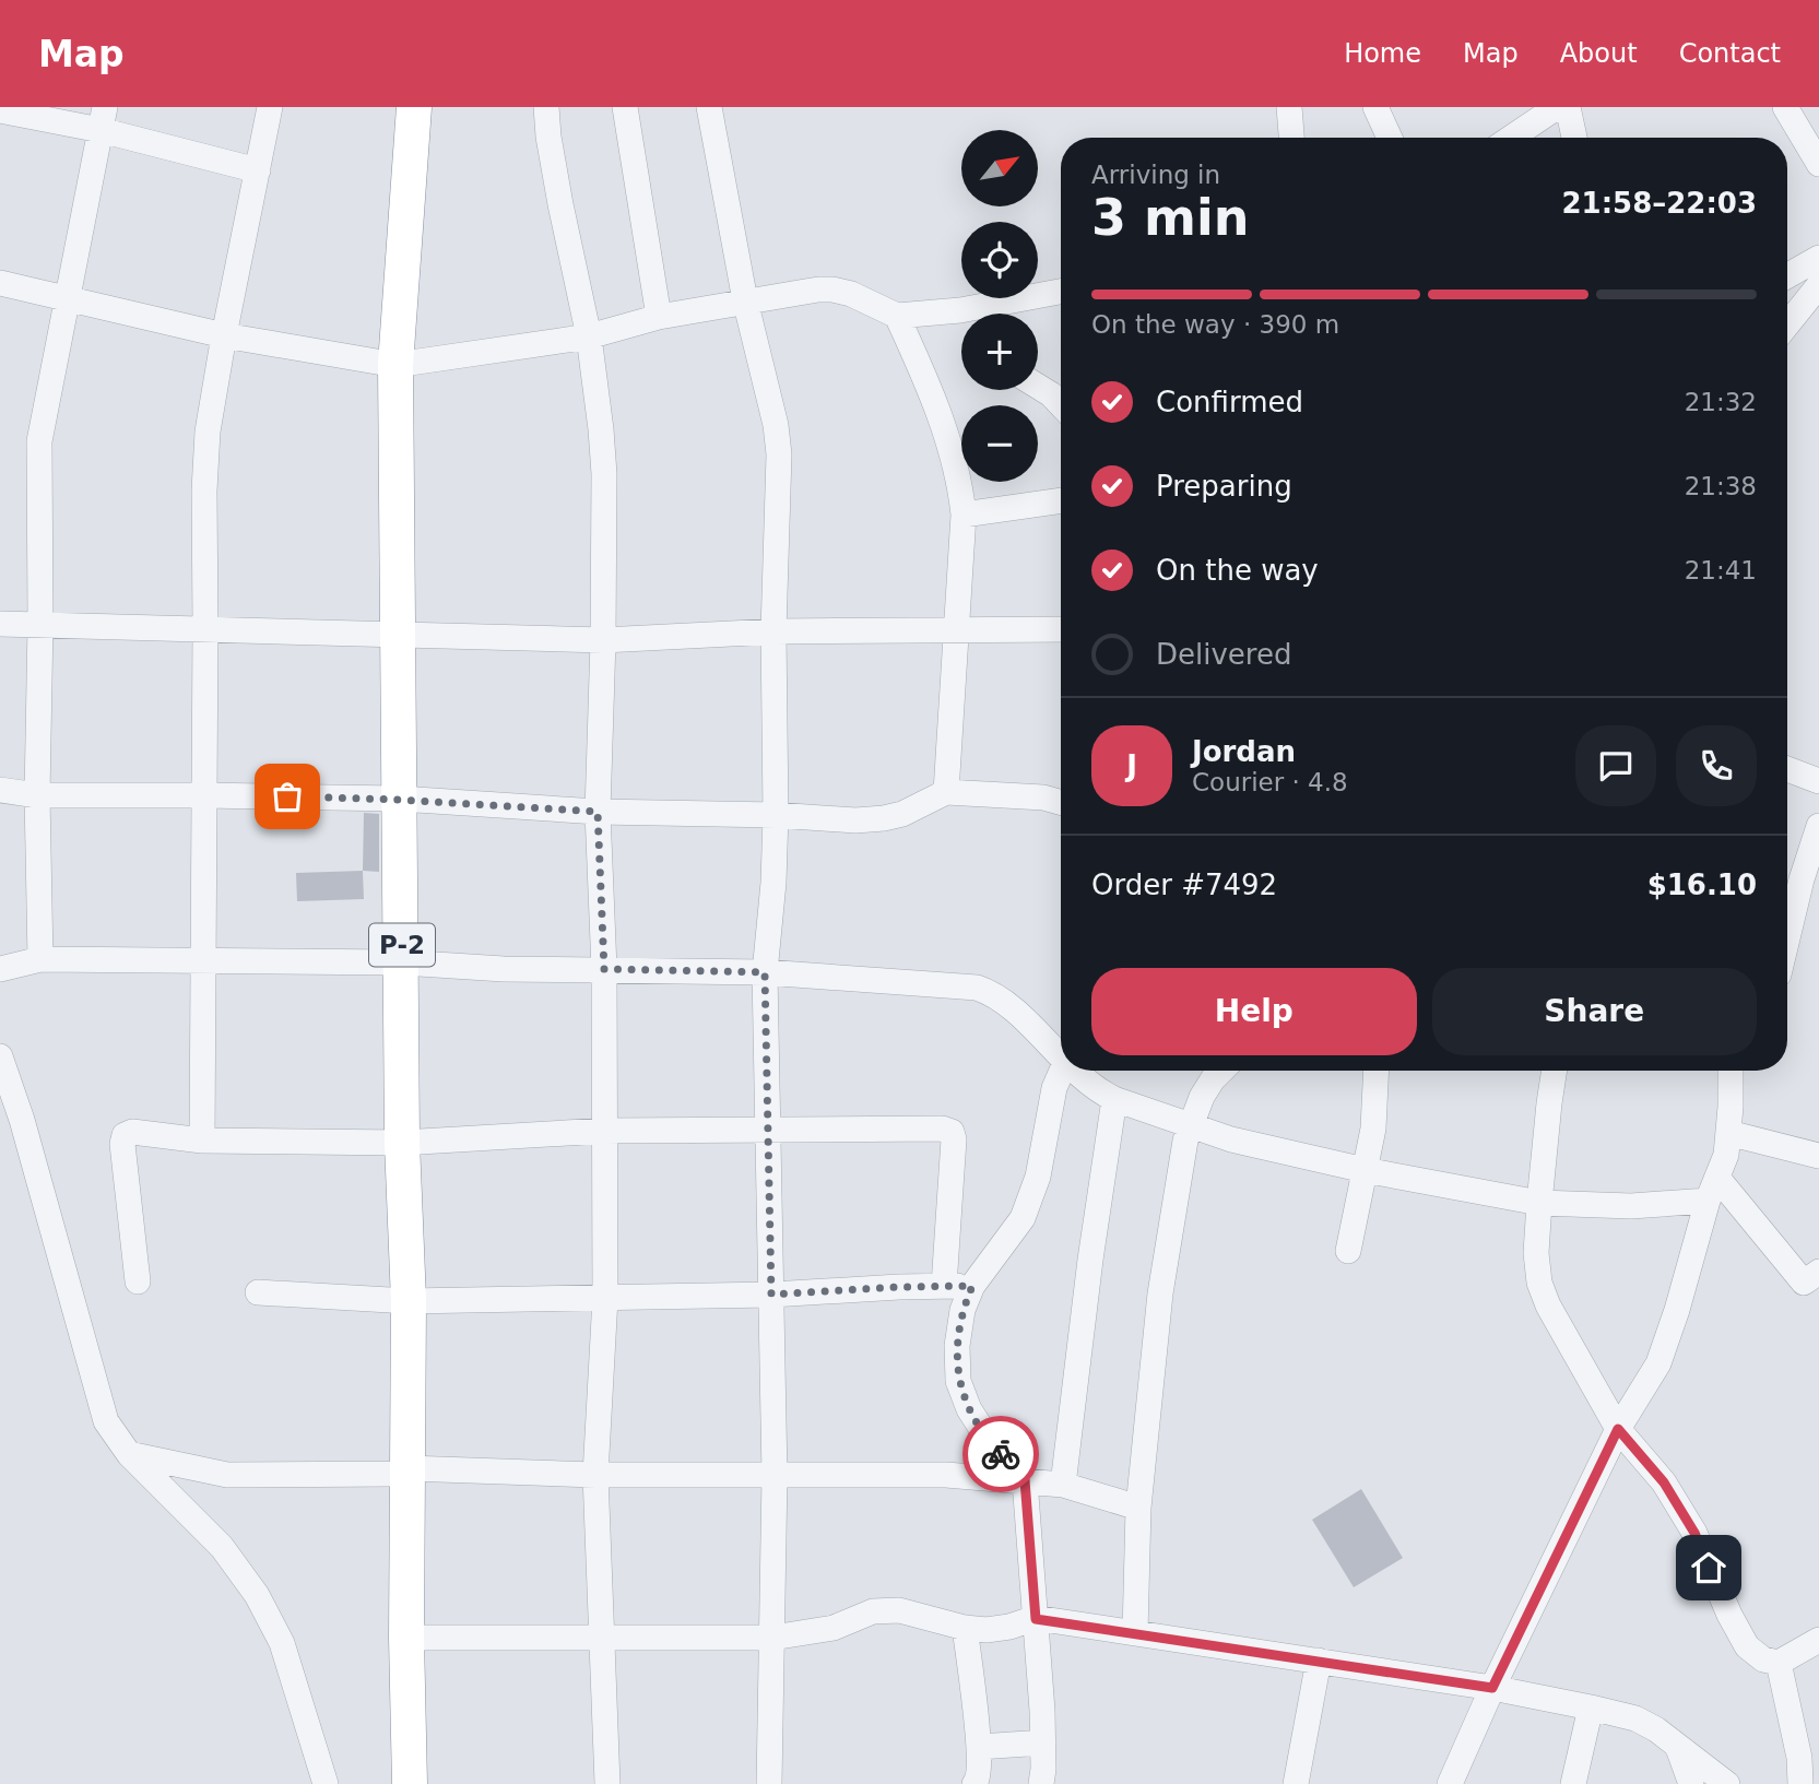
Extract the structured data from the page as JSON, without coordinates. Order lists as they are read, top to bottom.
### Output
{
  "streets": {
    "highway": ["P-2"]
  },
  "north": "top right",
  "page": {
    "header": "Map",
    "nav": [
      "Home",
      "Map",
      "About",
      "Contact"
    ],
    "map_buttons": ["+", "−"],
    "heading": ["3 min", "Arriving in", "21:58–22:03"],
    "panel": [
      "Jordan",
      "Courier · 4.8",
      "Order #7492",
      "$16.10"
    ],
    "bar": "On the way · 390 m",
    "list": [
      ["Confirmed", "21:32"],
      ["Preparing", "21:38"],
      ["On the way", "21:41"],
      "Delivered"
    ],
    "round": "J",
    "buttons": ["Help", "Share"]
  }
}
